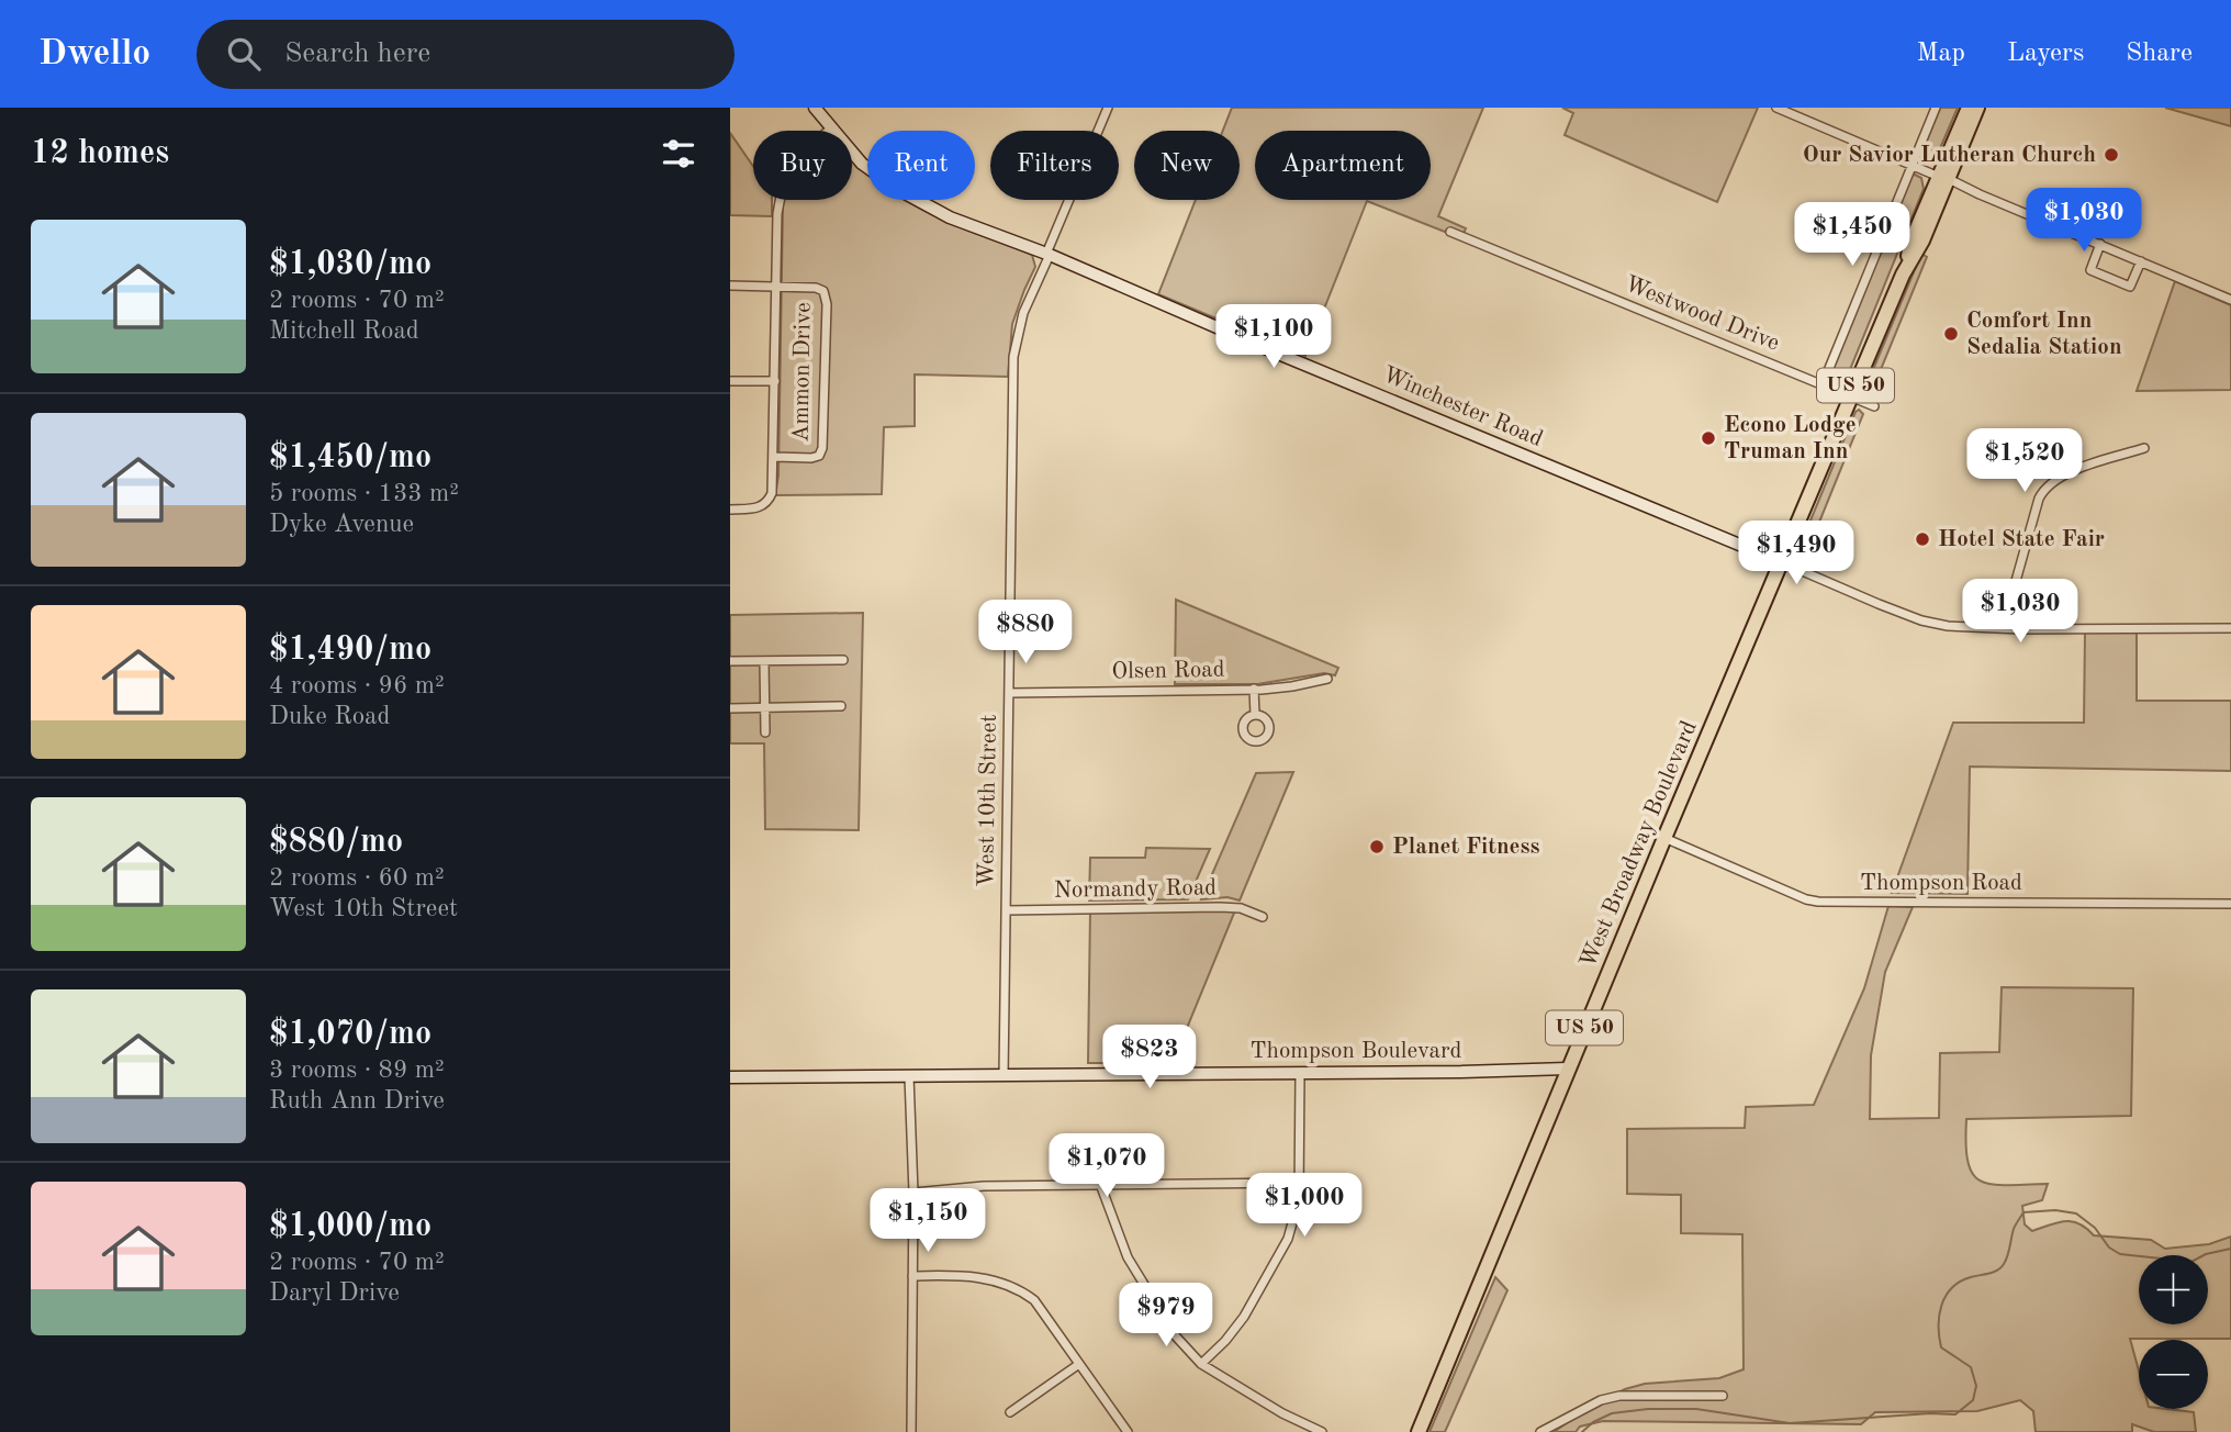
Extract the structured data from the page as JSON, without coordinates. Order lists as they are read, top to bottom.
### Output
{
  "streets": {
    "highway": ["US 50", "West Broadway Boulevard"],
    "street": [
      "Westwood Drive",
      "Ammon Drive",
      "Winchester Road",
      "Olsen Road",
      "West 10th Street",
      "Thompson Road",
      "Normandy Road",
      "Thompson Boulevard"
    ]
  },
  "crossings": [
    ["Westwood Drive", "West Broadway Boulevard"],
    ["Winchester Road", "West 10th Street"],
    ["Winchester Road", "West Broadway Boulevard"],
    ["Olsen Road", "West 10th Street"],
    ["West 10th Street", "Normandy Road"],
    ["West 10th Street", "Thompson Boulevard"],
    ["West Broadway Boulevard", "Thompson Road"],
    ["West Broadway Boulevard", "Thompson Boulevard"]
  ],
  "places": [
    "Our Savior Lutheran Church",
    "Comfort Inn Sedalia Station",
    "Econo Lodge Truman Inn",
    "Hotel State Fair",
    "Planet Fitness"
  ],
  "page": {
    "header": "Dwello",
    "search": "Search here",
    "nav": ["Map", "Layers", "Share"],
    "heading": "12 homes",
    "chip": [
      "Buy",
      "Rent",
      "Filters",
      "New",
      "Apartment"
    ],
    "price": [
      "$1,030",
      "$1,450",
      "$1,100",
      "$1,520",
      "$1,490",
      "$1,030",
      "$880",
      "$823",
      "$1,070",
      "$1,000",
      "$1,150",
      "$979"
    ],
    "list": [
      {
        "name": "$1,030/mo",
        "note": "2 rooms · 70 m² · Mitchell Road"
      },
      {
        "name": "$1,450/mo",
        "note": "5 rooms · 133 m² · Dyke Avenue"
      },
      {
        "name": "$1,490/mo",
        "note": "4 rooms · 96 m² · Duke Road"
      },
      {
        "name": "$880/mo",
        "note": "2 rooms · 60 m² · West 10th Street"
      },
      {
        "name": "$1,070/mo",
        "note": "3 rooms · 89 m² · Ruth Ann Drive"
      },
      {
        "name": "$1,000/mo",
        "note": "2 rooms · 70 m² · Daryl Drive"
      }
    ],
    "map_buttons": ["+", "−"]
  }
}
